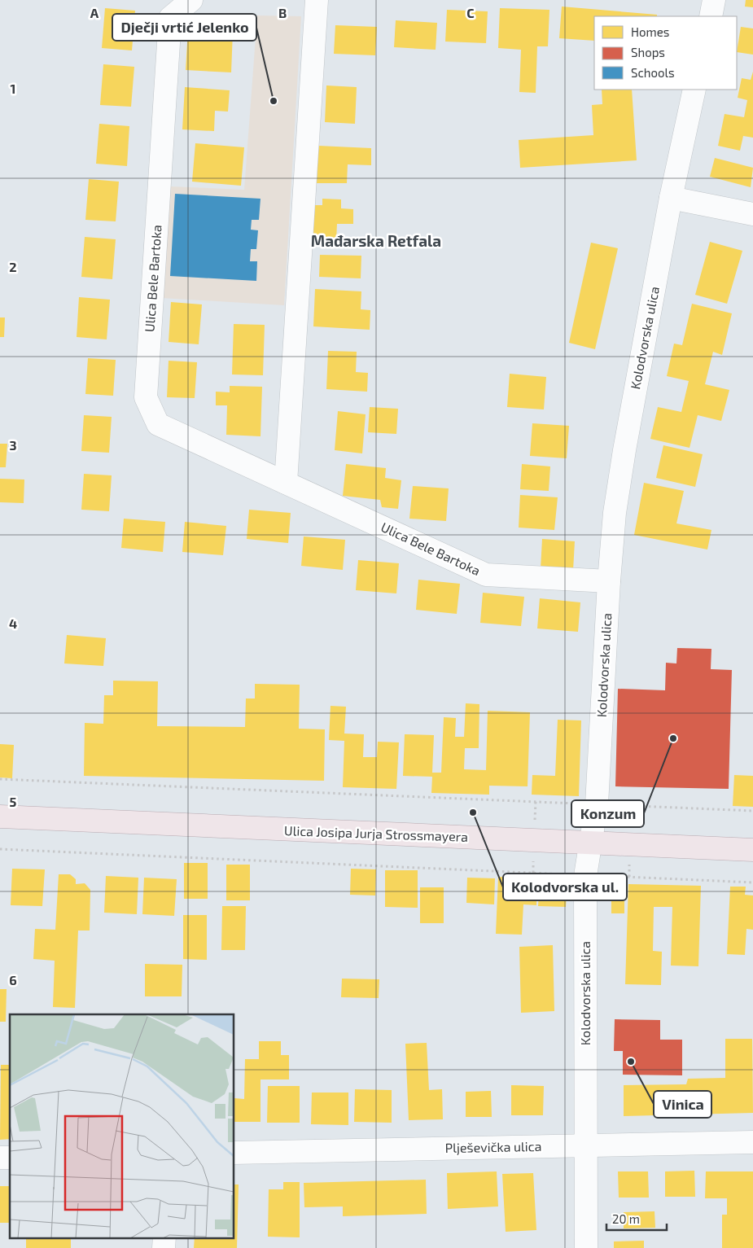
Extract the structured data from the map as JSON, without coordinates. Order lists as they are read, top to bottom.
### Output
{
  "streets": {
    "main road": ["Ulica Josipa Jurja Strossmayera"],
    "street": ["Ulica Bele Bartoka", "Kolodvorska ulica", "Plješevička ulica"]
  },
  "crossings": [
    ["Ulica Bele Bartoka", "Kolodvorska ulica"],
    ["Kolodvorska ulica", "Ulica Josipa Jurja Strossmayera"],
    ["Kolodvorska ulica", "Plješevička ulica"]
  ],
  "districts": ["Mađarska Retfala"],
  "places": [
    "Dječji vrtić Jelenko",
    "Konzum",
    "Kolodvorska ul.",
    "Vinica"
  ],
  "legend": ["Homes", "Shops", "Schools"],
  "scale_bar": "20 m",
  "grid": {
    "columns": ["A", "B", "C"],
    "rows": [
      "1",
      "2",
      "3",
      "4",
      "5",
      "6"
    ]
  }
}
